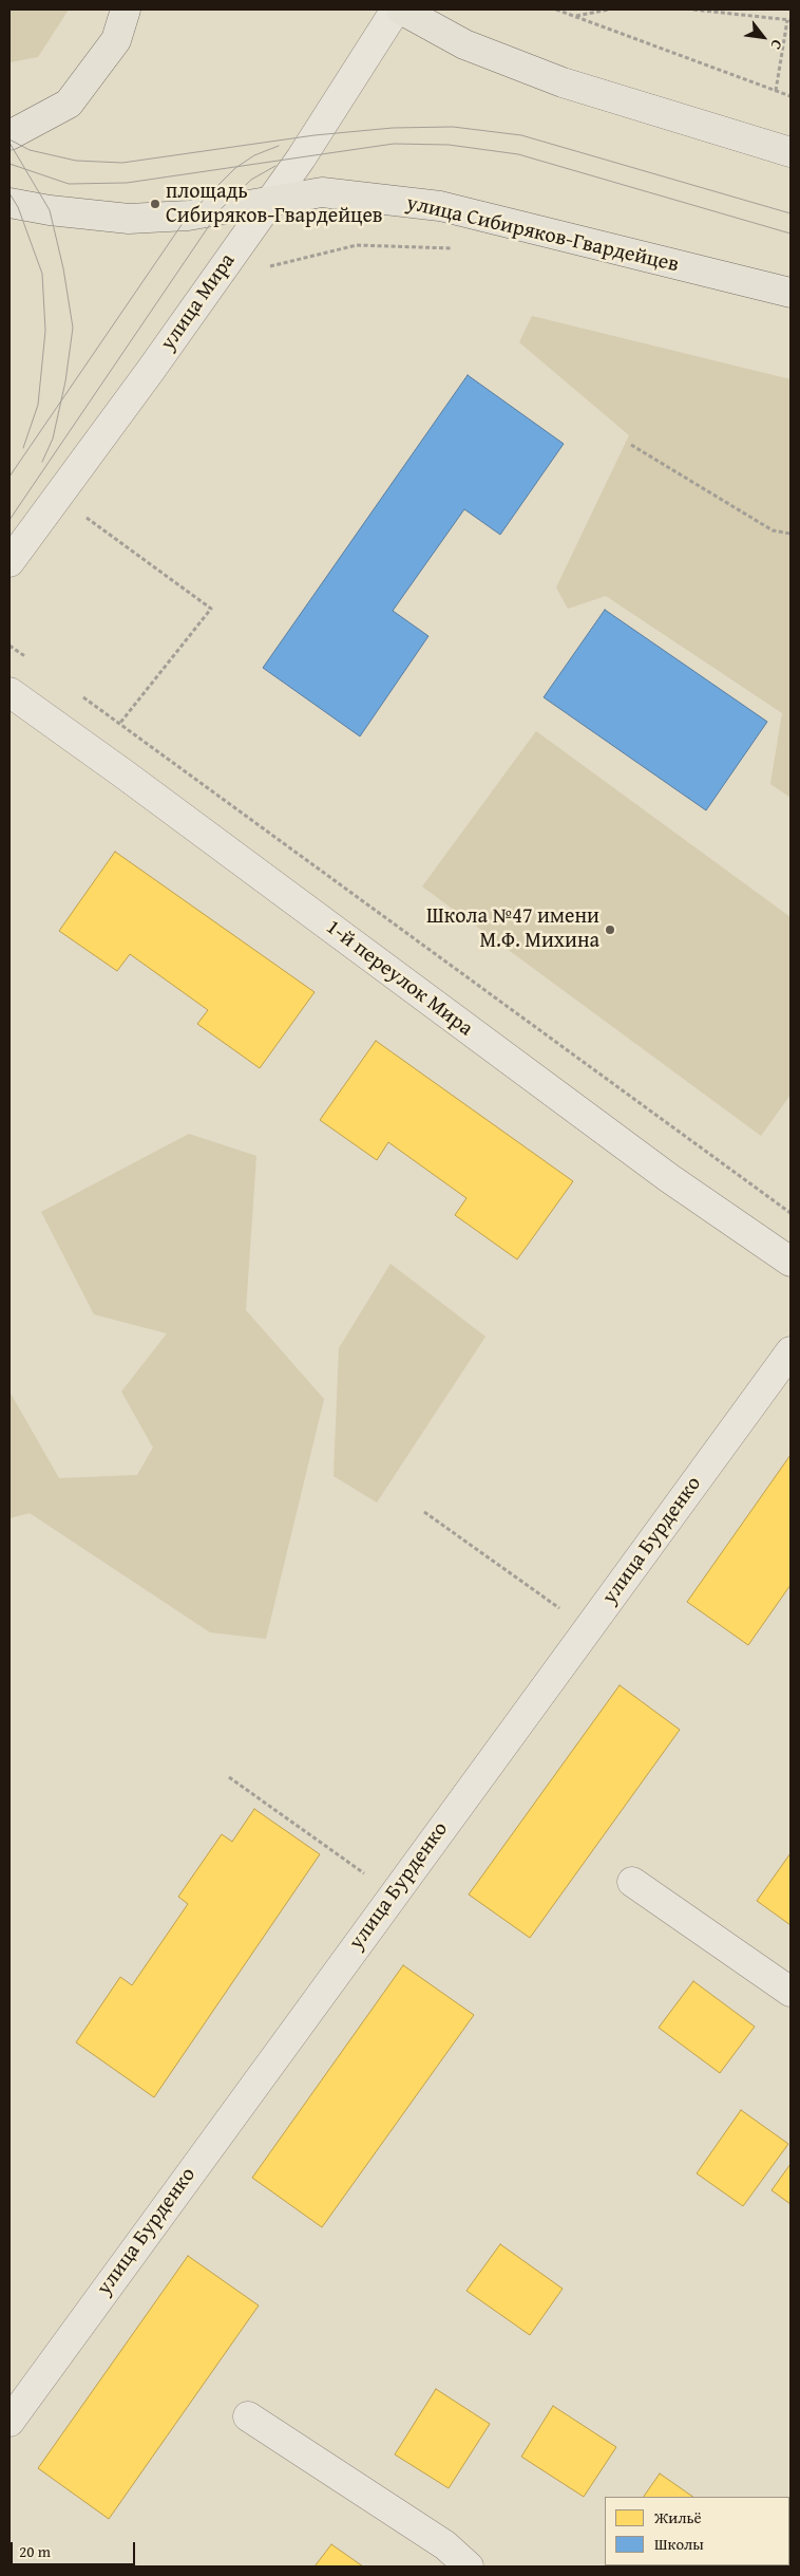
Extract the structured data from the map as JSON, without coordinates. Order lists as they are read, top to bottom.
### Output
{
  "streets": {
    "main road": ["улица Сибиряков-Гвардейцев"],
    "street": ["улица Мира", "1-й переулок Мира", "улица Бурденко"]
  },
  "crossings": [
    ["улица Сибиряков-Гвардейцев", "улица Мира"]
  ],
  "places": ["площадь Сибиряков-Гвардейцев", "Школа №47 имени М.Ф. Михина"],
  "legend": ["Жильё", "Школы"],
  "scale_bar": "20 m",
  "north": "bottom right"
}
